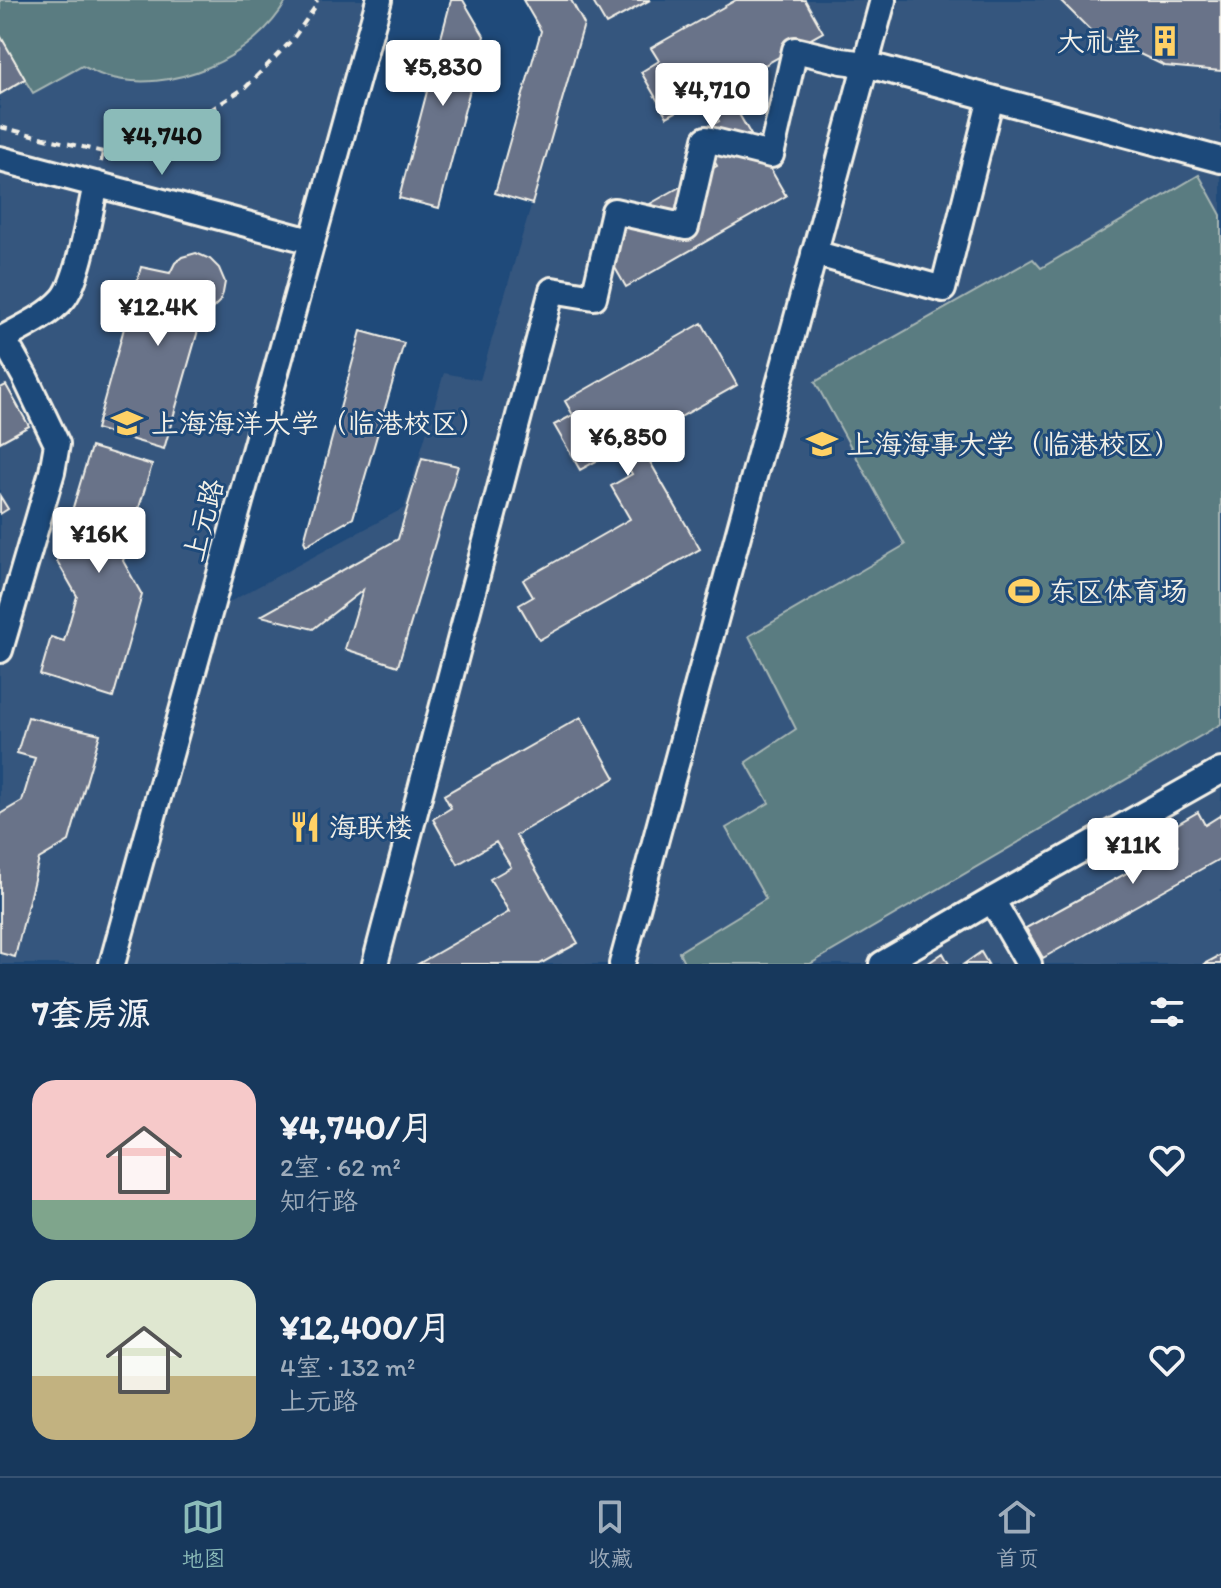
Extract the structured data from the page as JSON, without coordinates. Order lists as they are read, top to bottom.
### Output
{
  "streets": {
    "street": ["上元路"]
  },
  "places": {
    "building": ["大礼堂"],
    "school or university": ["上海海洋大学（临港校区）", "上海海事大学（临港校区）"],
    "sports": ["东区体育场"],
    "restaurant": ["海联楼"]
  },
  "page": {
    "price": [
      "¥5,830",
      "¥4,710",
      "¥4,740",
      "¥12.4K",
      "¥6,850",
      "¥16K",
      "¥11K"
    ],
    "heading": "7套房源",
    "list": [
      {
        "name": "¥4,740/月",
        "note": "2室 · 62 m² · 知行路"
      },
      {
        "name": "¥12,400/月",
        "note": "4室 · 132 m² · 上元路"
      }
    ],
    "tabs": ["地图", "收藏", "首页"]
  }
}
